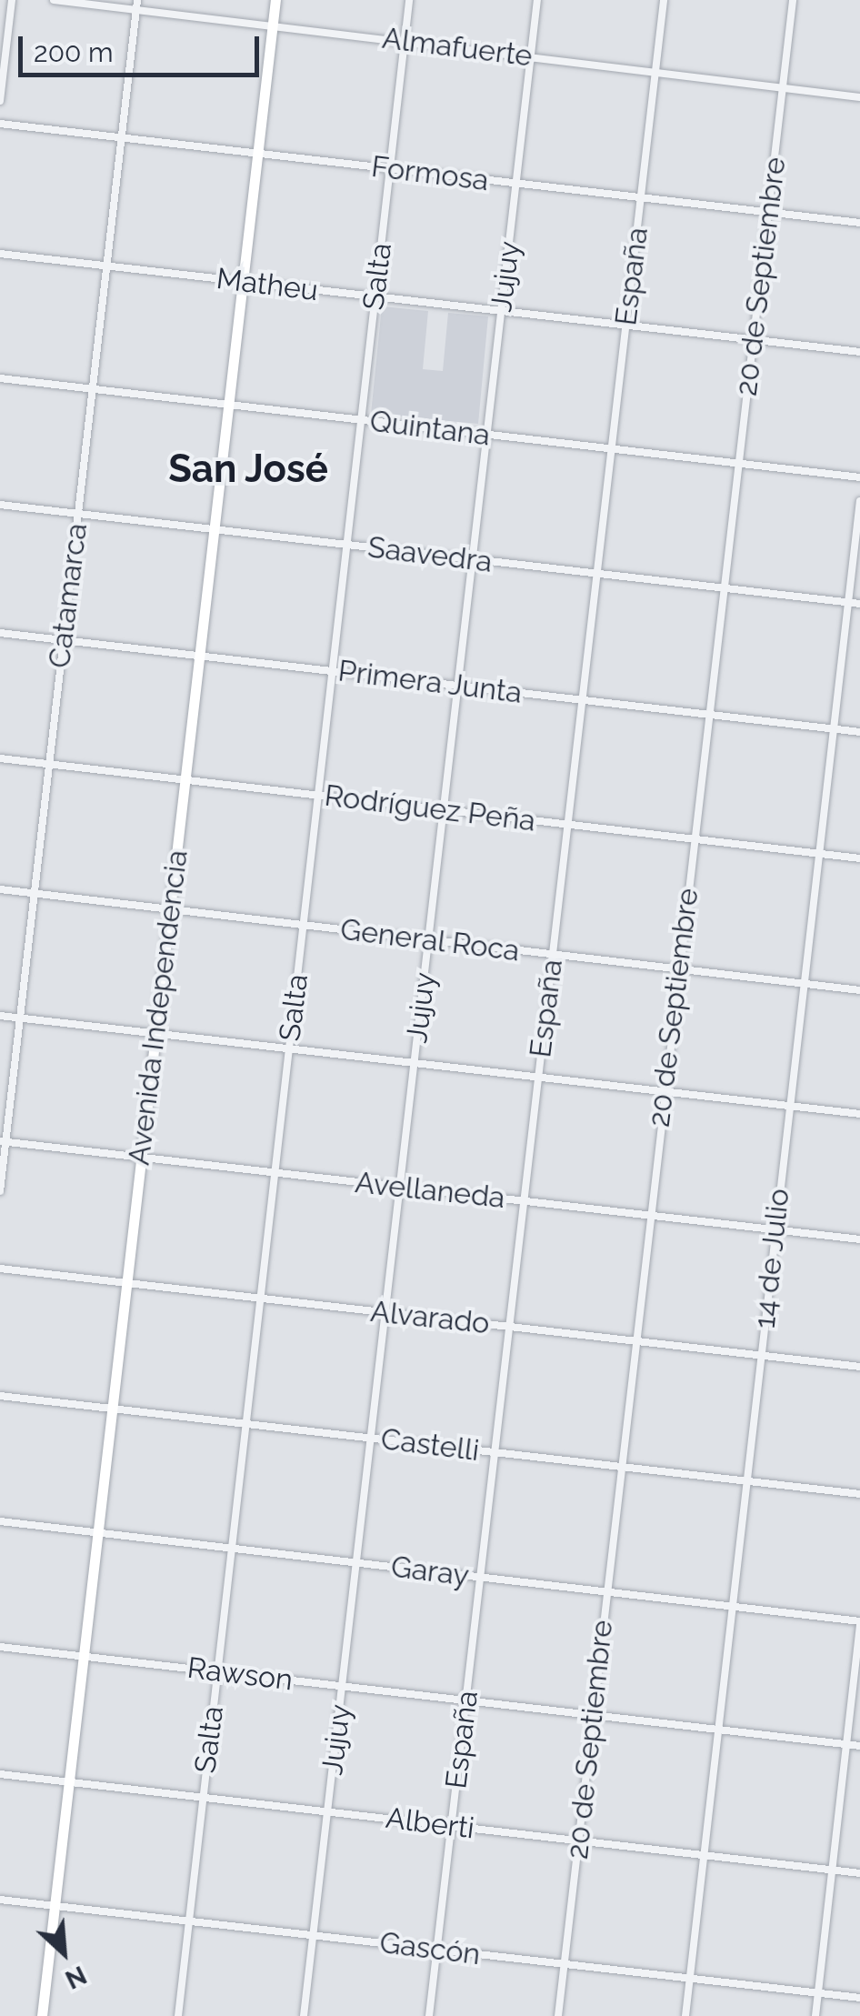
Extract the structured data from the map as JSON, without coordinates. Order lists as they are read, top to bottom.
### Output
{
  "streets": {
    "main road": ["Avenida Independencia"],
    "street": [
      "Almafuerte",
      "Formosa",
      "Salta",
      "Jujuy",
      "España",
      "20 de Septiembre",
      "Matheu",
      "Quintana",
      "Saavedra",
      "Catamarca",
      "Primera Junta",
      "Rodríguez Peña",
      "General Roca",
      "Avellaneda",
      "14 de Julio",
      "Alvarado",
      "Castelli",
      "Garay",
      "Rawson",
      "Alberti",
      "Gascón"
    ]
  },
  "crossings": [
    ["Almafuerte", "Salta"],
    ["Almafuerte", "Jujuy"],
    ["Almafuerte", "España"],
    ["Almafuerte", "20 de Septiembre"],
    ["Almafuerte", "Catamarca"],
    ["Almafuerte", "Avenida Independencia"],
    ["Formosa", "Salta"],
    ["Formosa", "Jujuy"],
    ["Formosa", "España"],
    ["Formosa", "20 de Septiembre"],
    ["Formosa", "Catamarca"],
    ["Formosa", "Avenida Independencia"],
    ["Salta", "Matheu"],
    ["Salta", "Quintana"],
    ["Salta", "Saavedra"],
    ["Salta", "Primera Junta"],
    ["Salta", "Rodríguez Peña"],
    ["Salta", "General Roca"],
    ["Salta", "Avellaneda"],
    ["Salta", "Alvarado"],
    ["Salta", "Castelli"],
    ["Salta", "Garay"],
    ["Salta", "Rawson"],
    ["Salta", "Alberti"],
    ["Salta", "Gascón"],
    ["Jujuy", "Matheu"],
    ["Jujuy", "Quintana"],
    ["Jujuy", "Saavedra"],
    ["Jujuy", "Primera Junta"],
    ["Jujuy", "Rodríguez Peña"],
    ["Jujuy", "General Roca"],
    ["Jujuy", "Avellaneda"],
    ["Jujuy", "Alvarado"],
    ["Jujuy", "Castelli"],
    ["Jujuy", "Garay"],
    ["Jujuy", "Rawson"],
    ["Jujuy", "Alberti"],
    ["Jujuy", "Gascón"],
    ["España", "Matheu"],
    ["España", "Quintana"],
    ["España", "Saavedra"],
    ["España", "Primera Junta"],
    ["España", "Rodríguez Peña"],
    ["España", "General Roca"],
    ["España", "Avellaneda"],
    ["España", "Alvarado"],
    ["España", "Castelli"],
    ["España", "Garay"],
    ["España", "Rawson"],
    ["España", "Alberti"],
    ["España", "Gascón"],
    ["20 de Septiembre", "Matheu"],
    ["20 de Septiembre", "Quintana"],
    ["20 de Septiembre", "Saavedra"],
    ["20 de Septiembre", "Primera Junta"],
    ["20 de Septiembre", "Rodríguez Peña"],
    ["20 de Septiembre", "General Roca"],
    ["20 de Septiembre", "Avellaneda"],
    ["20 de Septiembre", "Alvarado"],
    ["20 de Septiembre", "Castelli"],
    ["20 de Septiembre", "Garay"],
    ["20 de Septiembre", "Rawson"],
    ["20 de Septiembre", "Alberti"],
    ["20 de Septiembre", "Gascón"],
    ["Matheu", "Catamarca"],
    ["Matheu", "Avenida Independencia"],
    ["Quintana", "Catamarca"],
    ["Quintana", "Avenida Independencia"],
    ["Saavedra", "Catamarca"],
    ["Saavedra", "Avenida Independencia"],
    ["Saavedra", "14 de Julio"],
    ["Catamarca", "Primera Junta"],
    ["Catamarca", "Rodríguez Peña"],
    ["Catamarca", "General Roca"],
    ["Catamarca", "Avellaneda"],
    ["Primera Junta", "Avenida Independencia"],
    ["Primera Junta", "14 de Julio"],
    ["Rodríguez Peña", "Avenida Independencia"],
    ["Rodríguez Peña", "14 de Julio"],
    ["General Roca", "Avenida Independencia"],
    ["General Roca", "14 de Julio"],
    ["Avenida Independencia", "Avellaneda"],
    ["Avenida Independencia", "Alvarado"],
    ["Avenida Independencia", "Castelli"],
    ["Avenida Independencia", "Garay"],
    ["Avenida Independencia", "Rawson"],
    ["Avenida Independencia", "Alberti"],
    ["Avenida Independencia", "Gascón"],
    ["Avellaneda", "14 de Julio"],
    ["14 de Julio", "Alvarado"],
    ["14 de Julio", "Castelli"],
    ["14 de Julio", "Garay"],
    ["14 de Julio", "Rawson"],
    ["14 de Julio", "Alberti"],
    ["14 de Julio", "Gascón"]
  ],
  "districts": ["San José"],
  "scale_bar": "200 m",
  "north": "bottom right"
}
